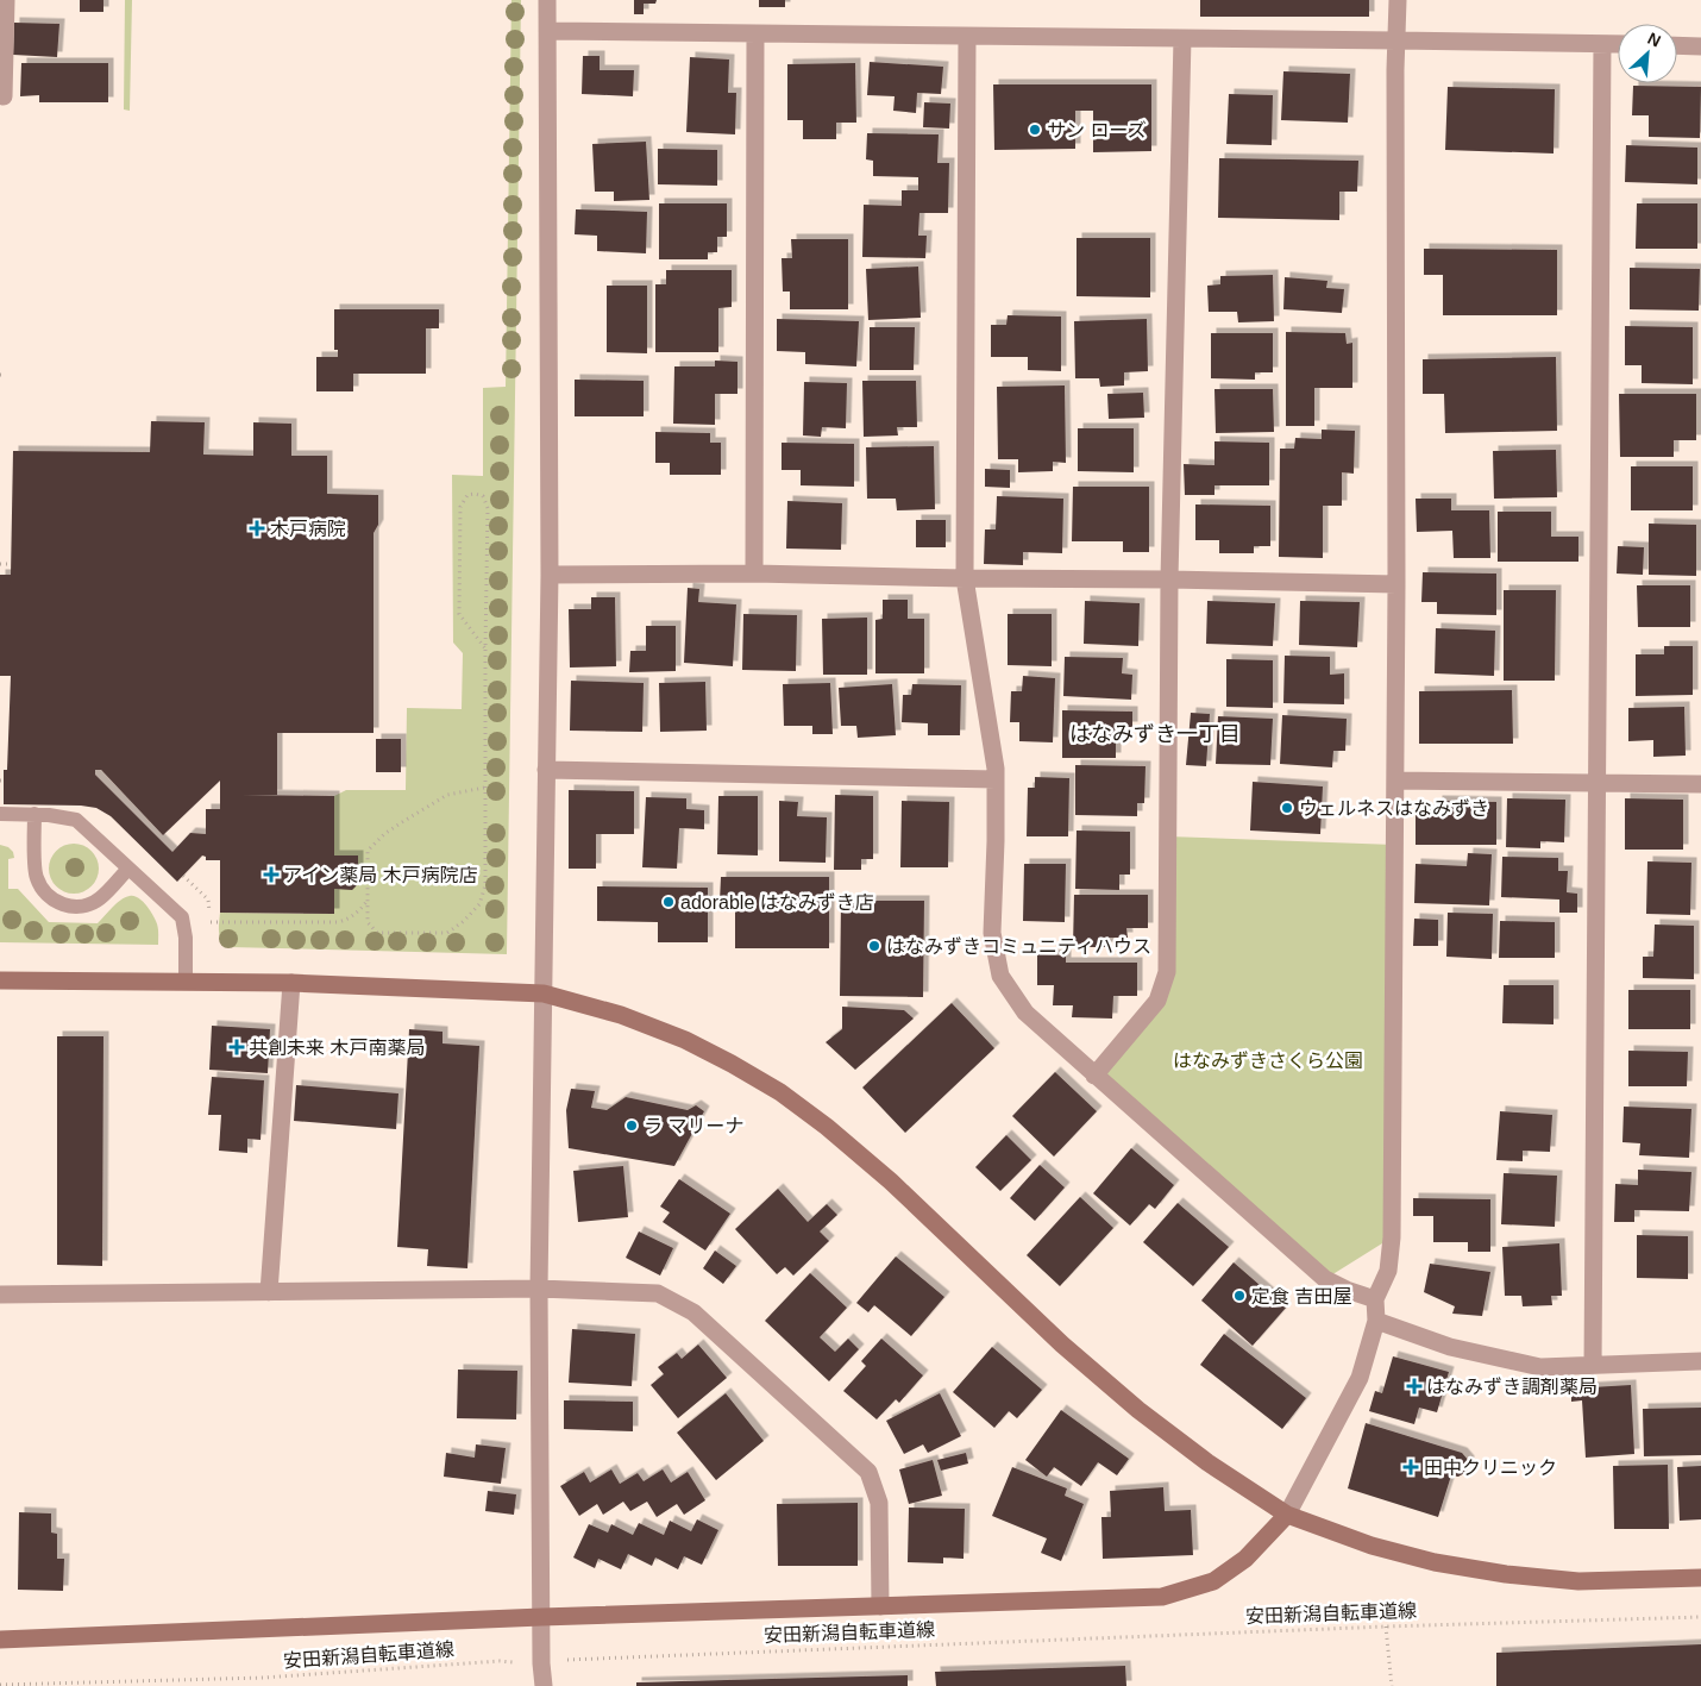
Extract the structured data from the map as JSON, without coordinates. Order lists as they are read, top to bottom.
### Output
{
  "streets": {
    "path": ["安田新潟自転車道線"]
  },
  "districts": ["はなみずき一丁目"],
  "parks": ["はなみずきさくら公園"],
  "places": {
    "other": [
      "サン ローズ",
      "ウェルネスはなみずき",
      "adorable はなみずき店",
      "はなみずきコミュニティハウス",
      "ラ マリーナ",
      "定食 吉田屋"
    ],
    "health": [
      "木戸病院",
      "アイン薬局 木戸病院店",
      "共創未来 木戸南薬局",
      "はなみずき調剤薬局",
      "田中クリニック"
    ]
  },
  "north": "top right"
}
